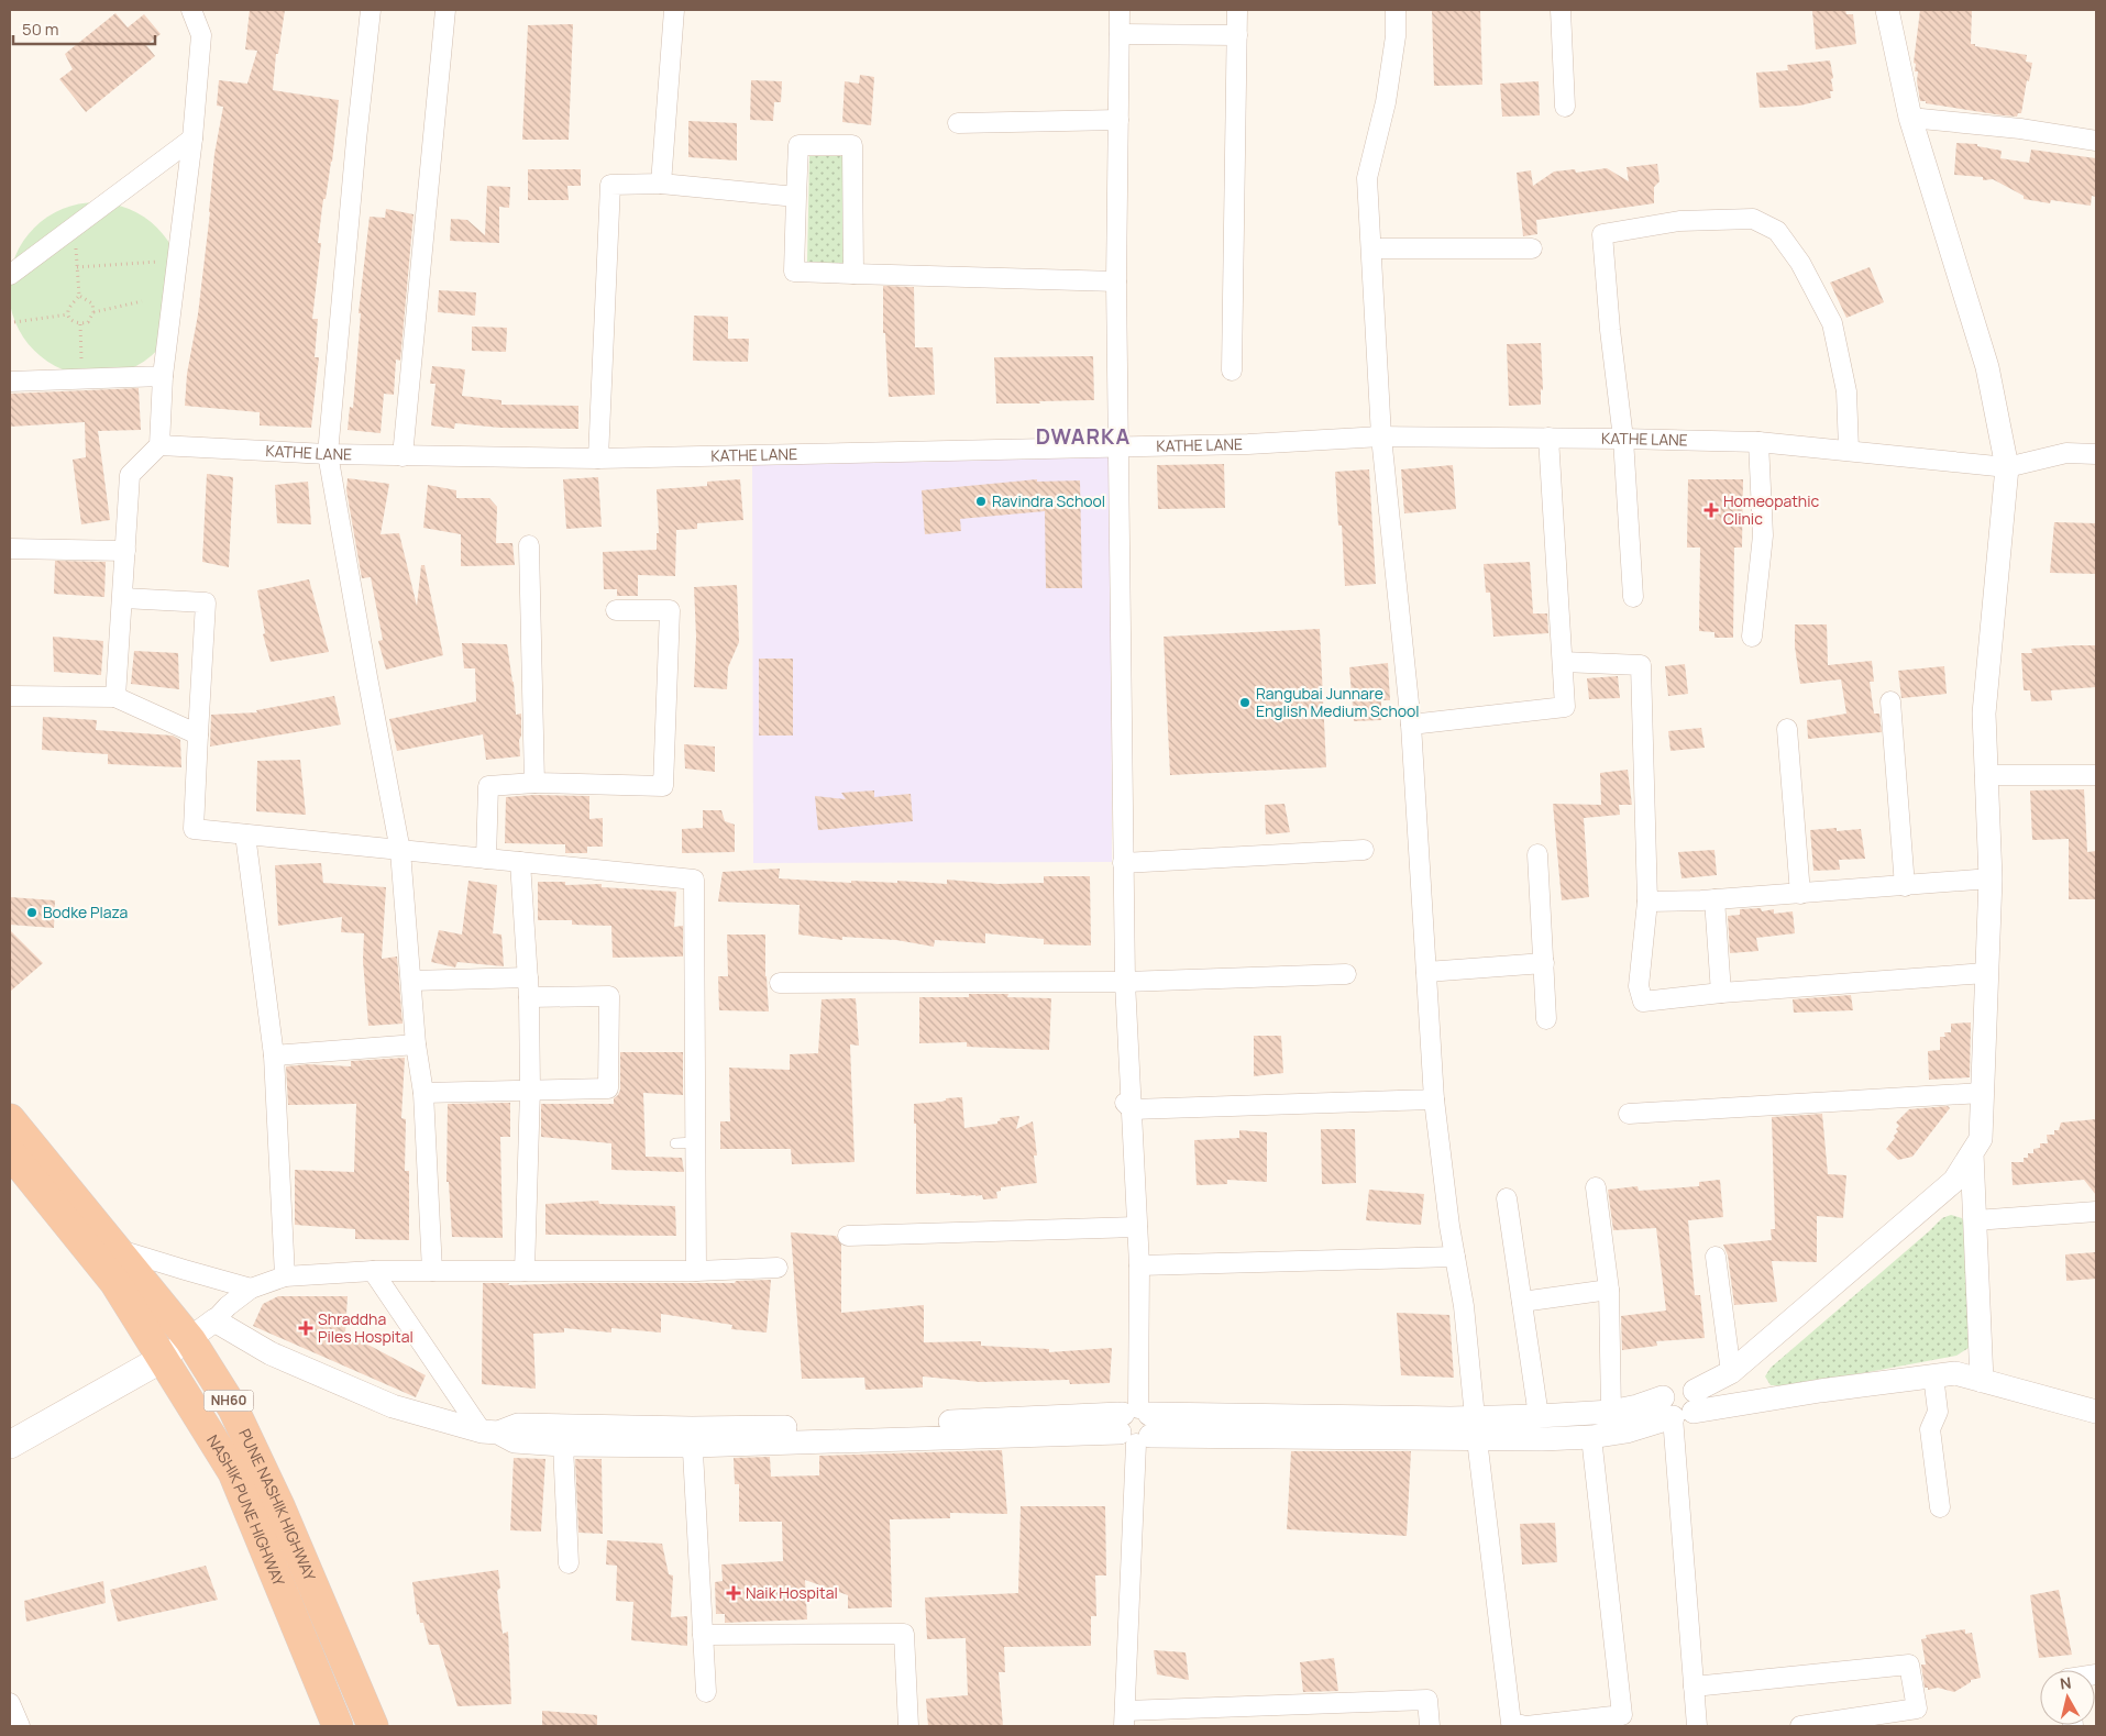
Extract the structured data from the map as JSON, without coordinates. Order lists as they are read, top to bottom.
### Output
{
  "streets": {
    "highway": ["NH60", "PUNE NASHIK HIGHWAY", "NASHIK PUNE HIGHWAY"],
    "street": ["KATHE LANE"]
  },
  "districts": ["DWARKA"],
  "places": {
    "other": ["Ravindra School", "Rangubai Junnare English Medium School", "Bodke Plaza"],
    "health": ["Homeopathic Clinic", "Shraddha Piles Hospital", "Naik Hospital"]
  },
  "scale_bar": "50 m",
  "north": "top"
}
